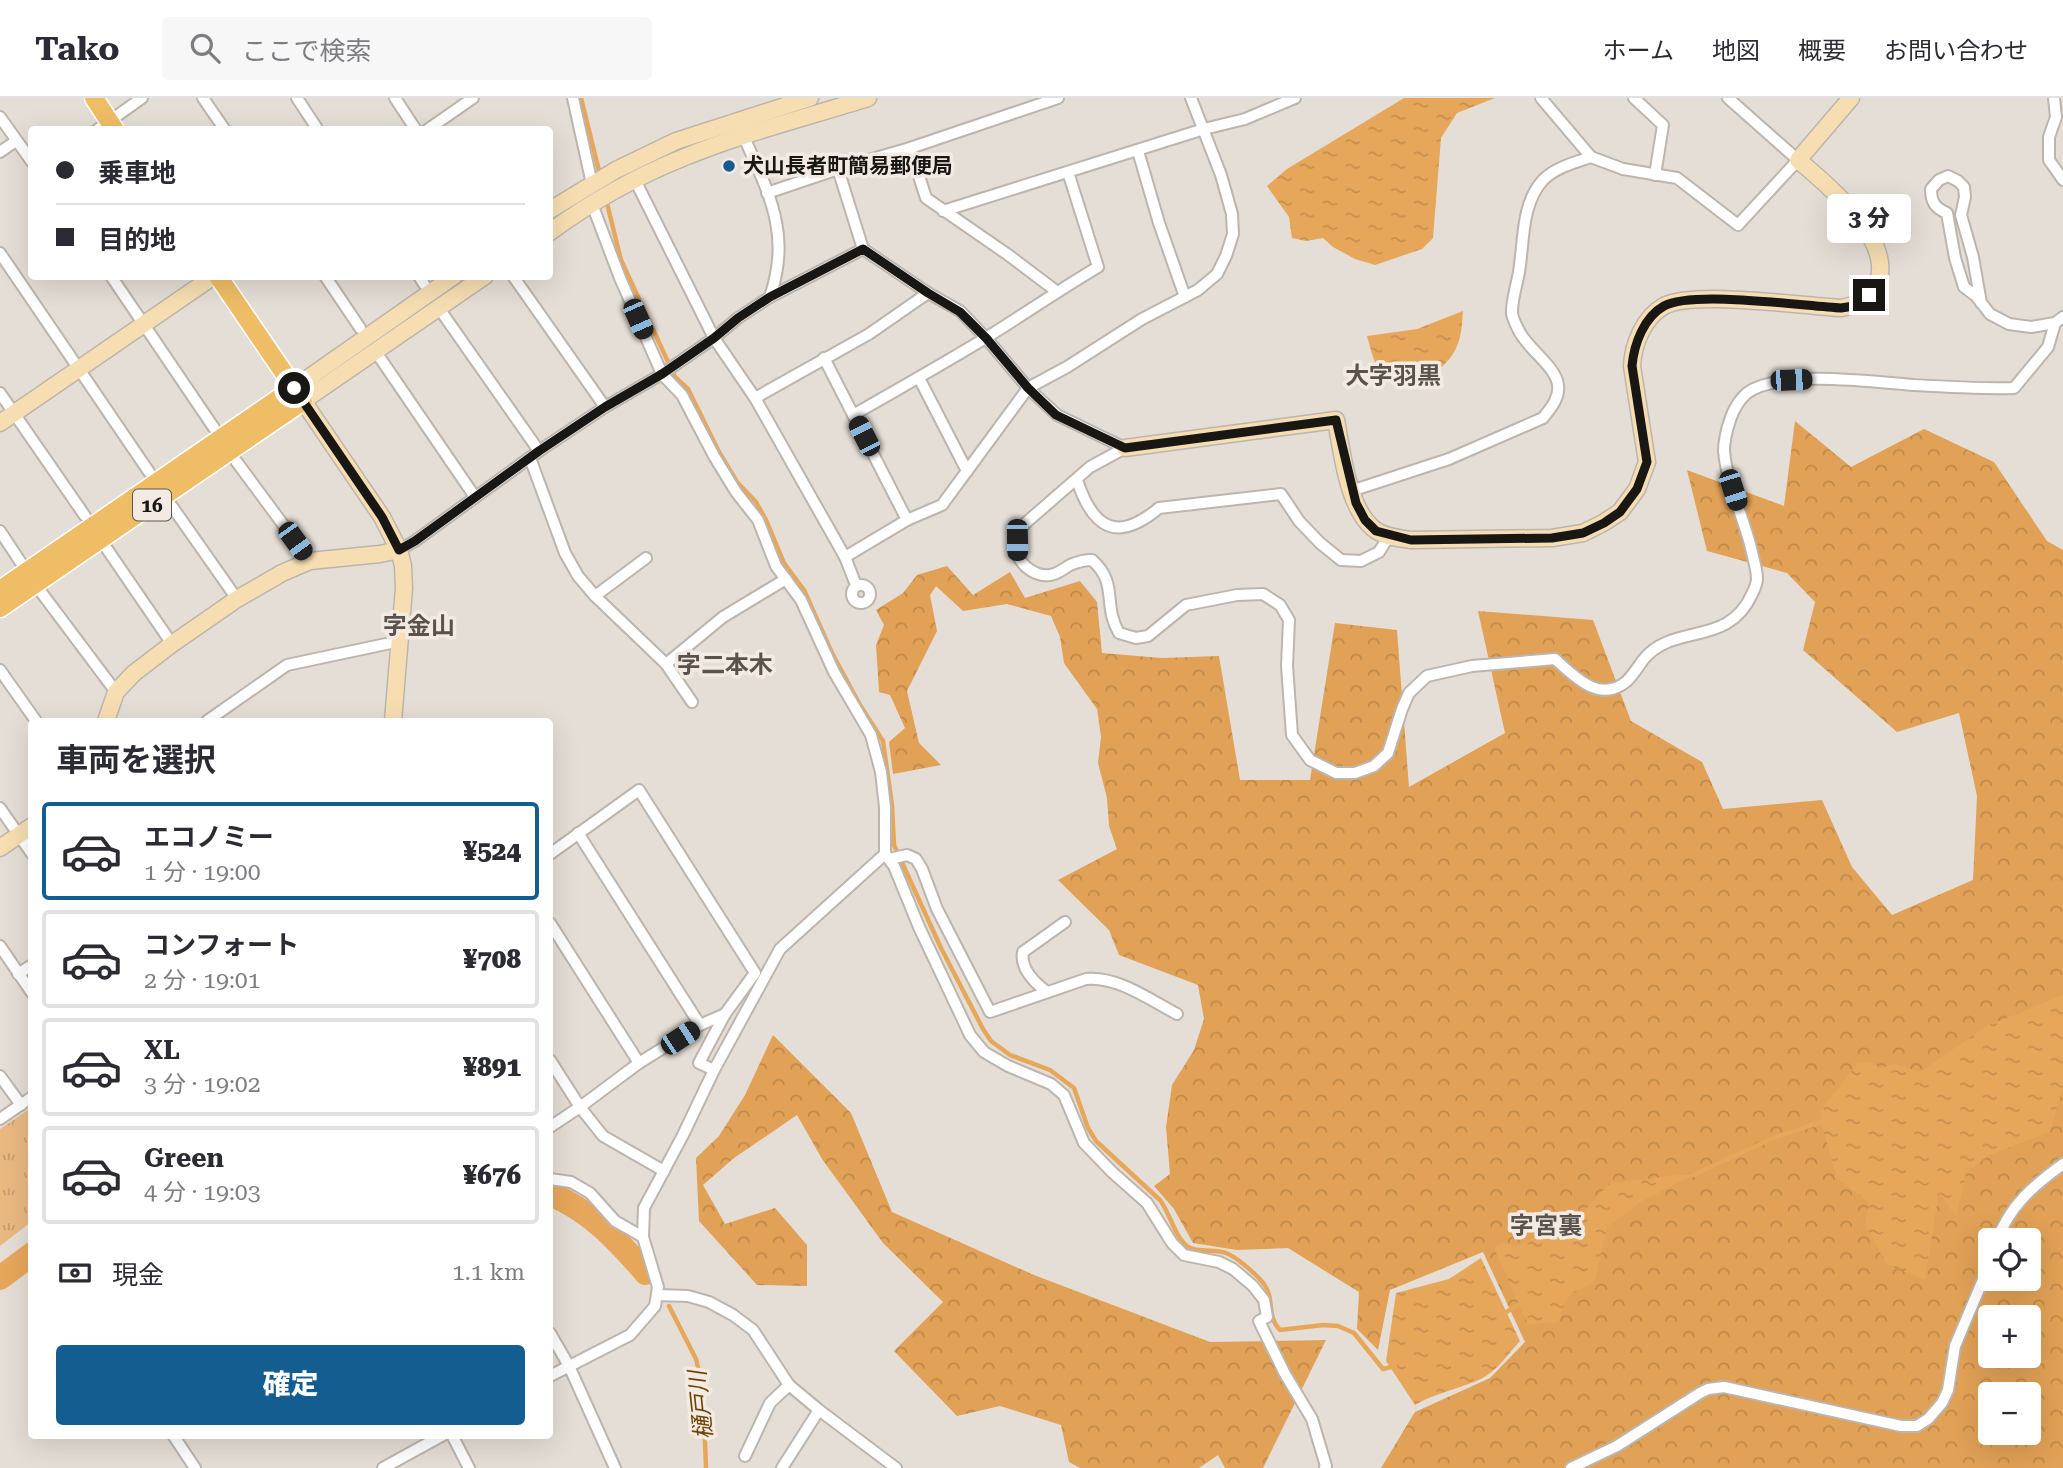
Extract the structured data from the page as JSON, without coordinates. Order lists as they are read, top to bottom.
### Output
{
  "streets": {
    "main road": ["16"]
  },
  "districts": [
    "大字羽黒",
    "字金山",
    "字二本木",
    "字宮裏"
  ],
  "water": ["樋戸川"],
  "places": ["犬山長者町簡易郵便局"],
  "page": {
    "header": "Tako",
    "search": "ここで検索",
    "nav": [
      "ホーム",
      "地図",
      "概要",
      "お問い合わせ"
    ],
    "banner": ["乗車地", "目的地"],
    "bubble": "3 分",
    "heading": "車両を選択",
    "list": [
      {
        "name": "エコノミー",
        "note": "1 分 · 19:00",
        "value": "¥524"
      },
      {
        "name": "コンフォート",
        "note": "2 分 · 19:01",
        "value": "¥708"
      },
      {
        "name": "XL",
        "note": "3 分 · 19:02",
        "value": "¥891"
      },
      {
        "name": "Green",
        "note": "4 分 · 19:03",
        "value": "¥676"
      }
    ],
    "map_buttons": ["+", "−"],
    "pay": ["現金", "1.1 km"],
    "buttons": "確定"
  }
}
